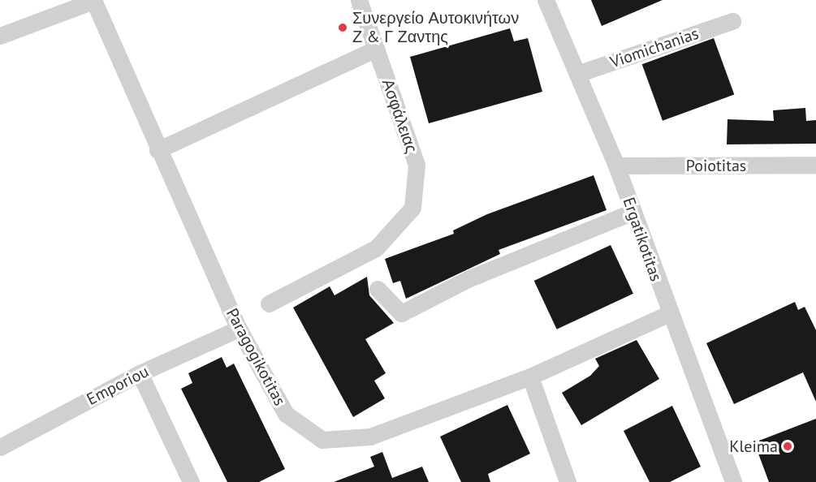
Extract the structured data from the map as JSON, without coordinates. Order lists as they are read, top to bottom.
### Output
{
  "streets": {
    "street": [
      "Viomichanias",
      "Ασφάλειας",
      "Poiotitas",
      "Ergatikotitas",
      "Paragogikotitas",
      "Emporiou"
    ]
  },
  "crossings": [
    ["Viomichanias", "Ergatikotitas"],
    ["Poiotitas", "Ergatikotitas"],
    ["Ergatikotitas", "Paragogikotitas"],
    ["Paragogikotitas", "Emporiou"]
  ],
  "places": ["Συνεργείο Αυτοκινήτων Ζ & Γ Ζαντης", "Kleima"]
}
